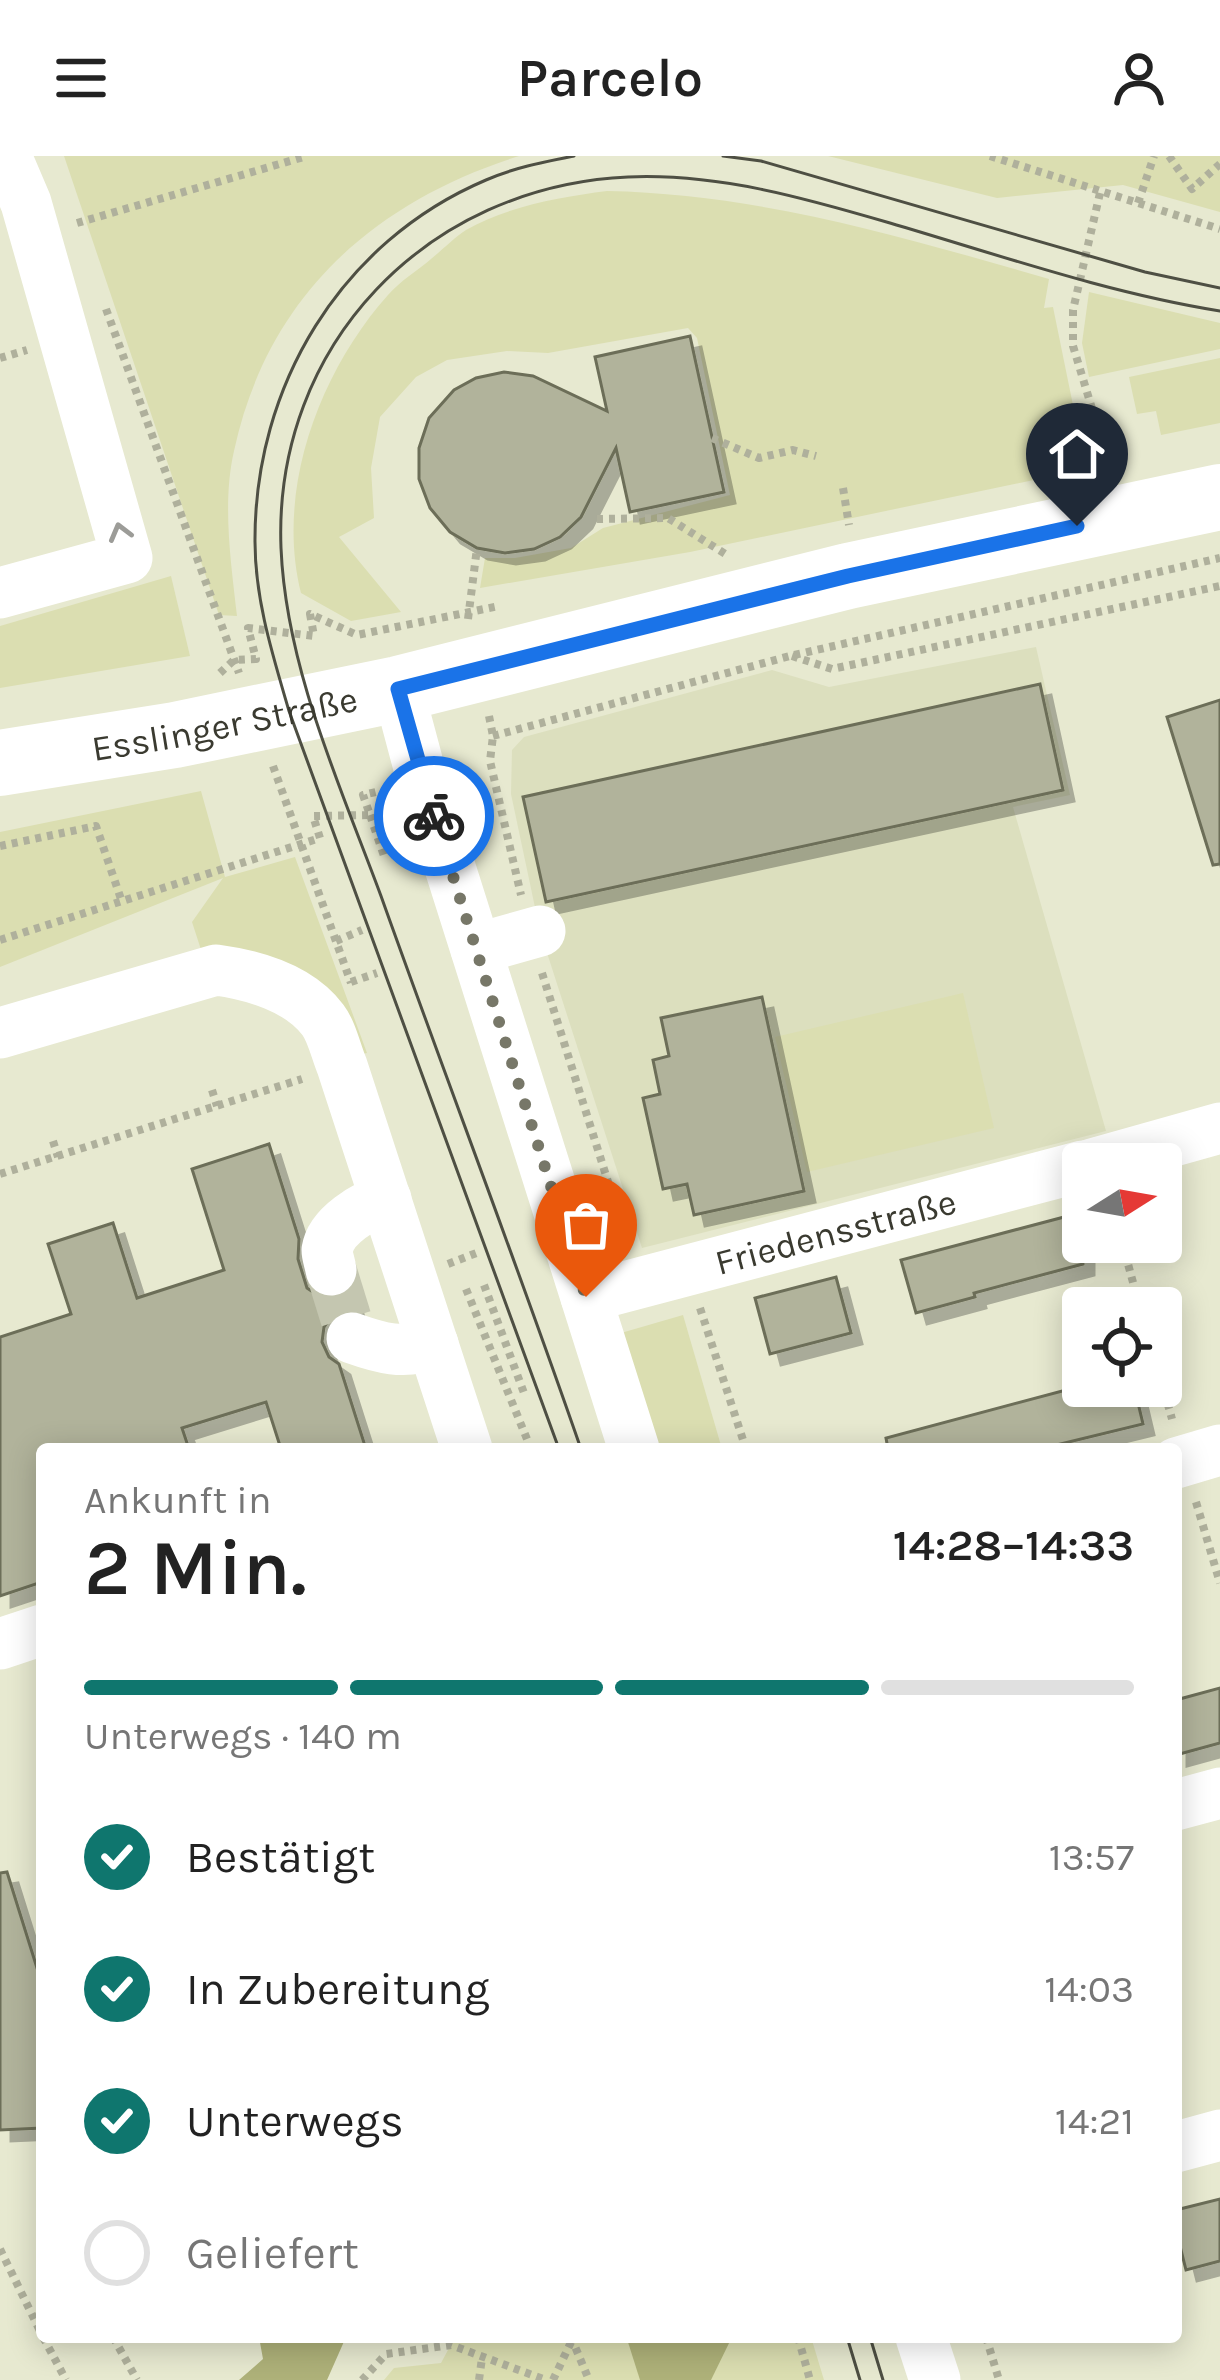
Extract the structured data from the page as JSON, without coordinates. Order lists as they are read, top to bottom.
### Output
{
  "streets": {
    "main road": ["Esslinger Straße"],
    "street": ["Friedensstraße"]
  },
  "north": "right",
  "page": {
    "header": "Parcelo",
    "heading": ["2 Min.", "Ankunft in", "14:28–14:33"],
    "bar": "Unterwegs · 140 m",
    "list": [
      ["Bestätigt", "13:57"],
      ["In Zubereitung", "14:03"],
      ["Unterwegs", "14:21"],
      "Geliefert"
    ]
  }
}
